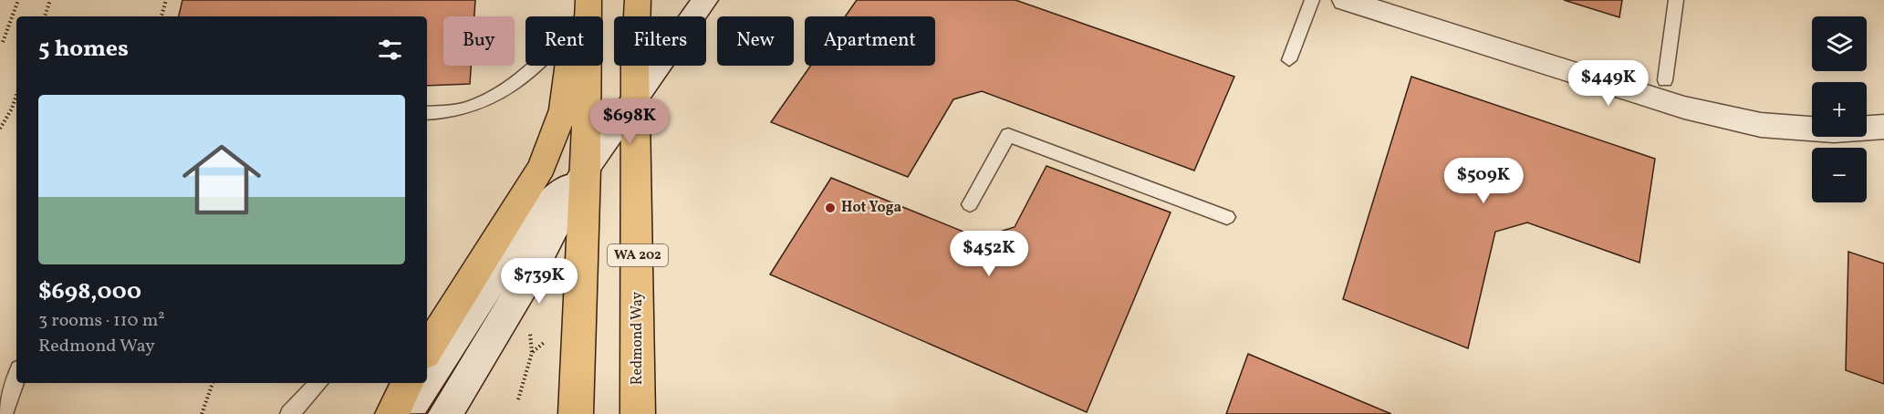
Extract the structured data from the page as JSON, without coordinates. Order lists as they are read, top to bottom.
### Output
{
  "streets": {
    "main road": ["WA 202", "Redmond Way"]
  },
  "places": ["Hot Yoga"],
  "page": {
    "map_buttons": ["+", "−"],
    "chip": [
      "Buy",
      "Rent",
      "Filters",
      "New",
      "Apartment"
    ],
    "heading": "5 homes",
    "price": [
      "$449K",
      "$698K",
      "$509K",
      "$452K",
      "$739K"
    ],
    "list": [
      {
        "name": "$698,000",
        "note": "3 rooms · 110 m² · Redmond Way"
      }
    ]
  }
}
